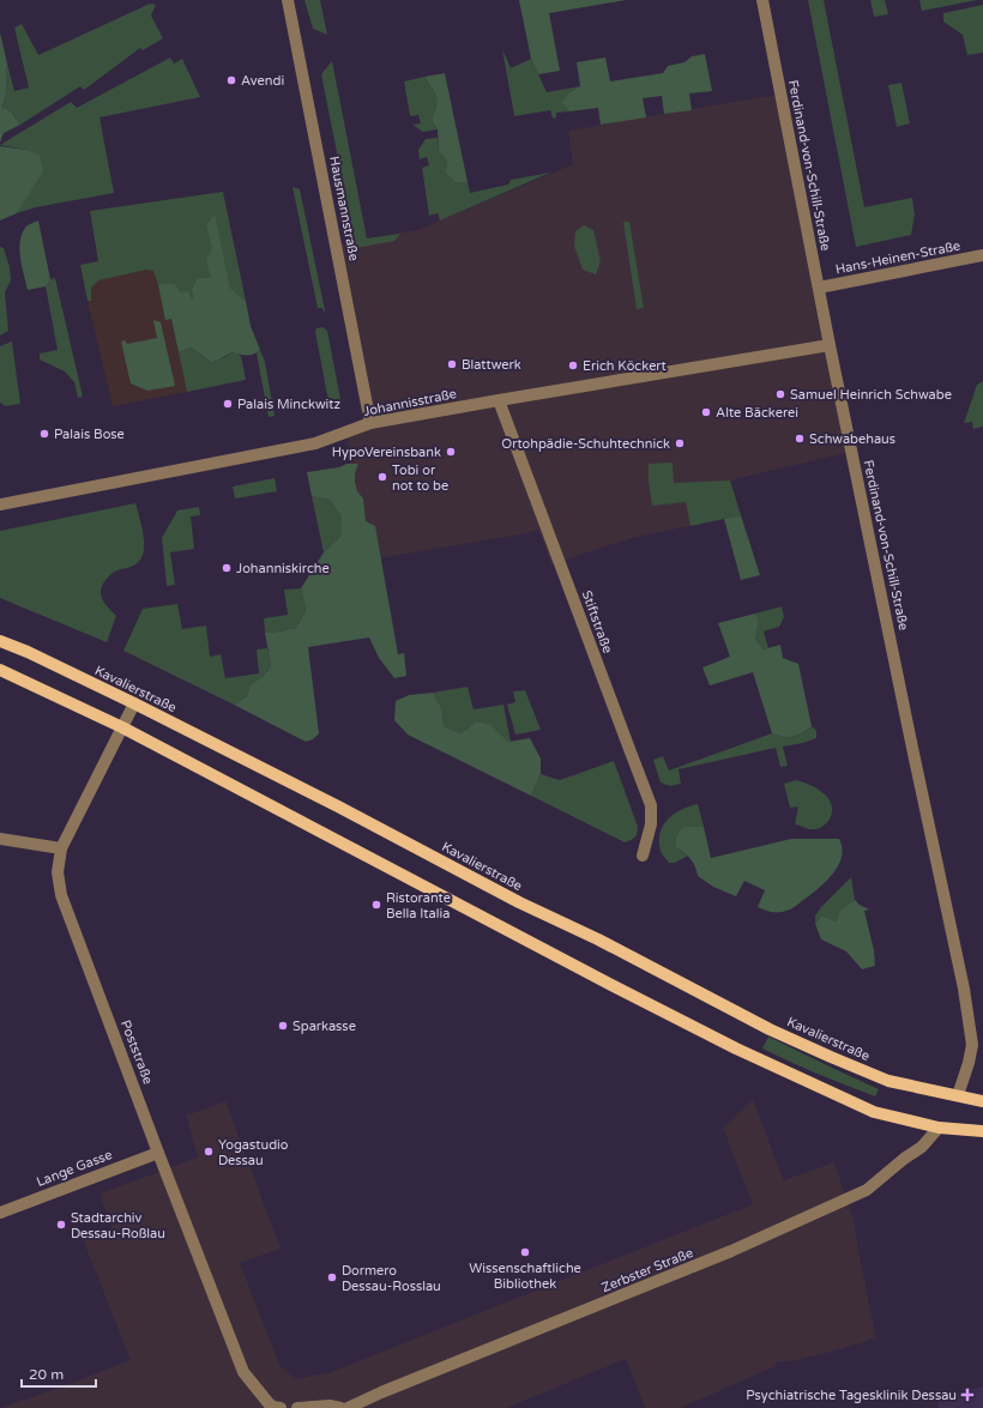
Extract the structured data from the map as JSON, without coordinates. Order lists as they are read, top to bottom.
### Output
{
  "streets": {
    "main road": ["Kavalierstraße"],
    "street": [
      "Ferdinand-von-Schill-Straße",
      "Hausmannstraße",
      "Hans-Heinen-Straße",
      "Johannisstraße",
      "Stiftstraße",
      "Poststraße",
      "Lange Gasse",
      "Zerbster Straße"
    ]
  },
  "crossings": [
    ["Ferdinand-von-Schill-Straße", "Hans-Heinen-Straße"],
    ["Ferdinand-von-Schill-Straße", "Johannisstraße"],
    ["Ferdinand-von-Schill-Straße", "Kavalierstraße"],
    ["Hausmannstraße", "Johannisstraße"],
    ["Johannisstraße", "Stiftstraße"],
    ["Kavalierstraße", "Poststraße"],
    ["Poststraße", "Lange Gasse"]
  ],
  "places": {
    "other": [
      "Avendi",
      "Blattwerk",
      "Erich Köckert",
      "Samuel Heinrich Schwabe",
      "Palais Minckwitz",
      "Alte Bäckerei",
      "Palais Bose",
      "Schwabehaus",
      "Ortohpädie-Schuhtechnick",
      "HypoVereinsbank",
      "Tobi or not to be",
      "Johanniskirche",
      "Ristorante Bella Italia",
      "Sparkasse",
      "Yogastudio Dessau",
      "Stadtarchiv Dessau-Roßlau",
      "Wissenschaftliche Bibliothek",
      "Dormero Dessau-Rosslau"
    ],
    "health": ["Psychiatrische Tagesklinik Dessau"]
  },
  "scale_bar": "20 m"
}
